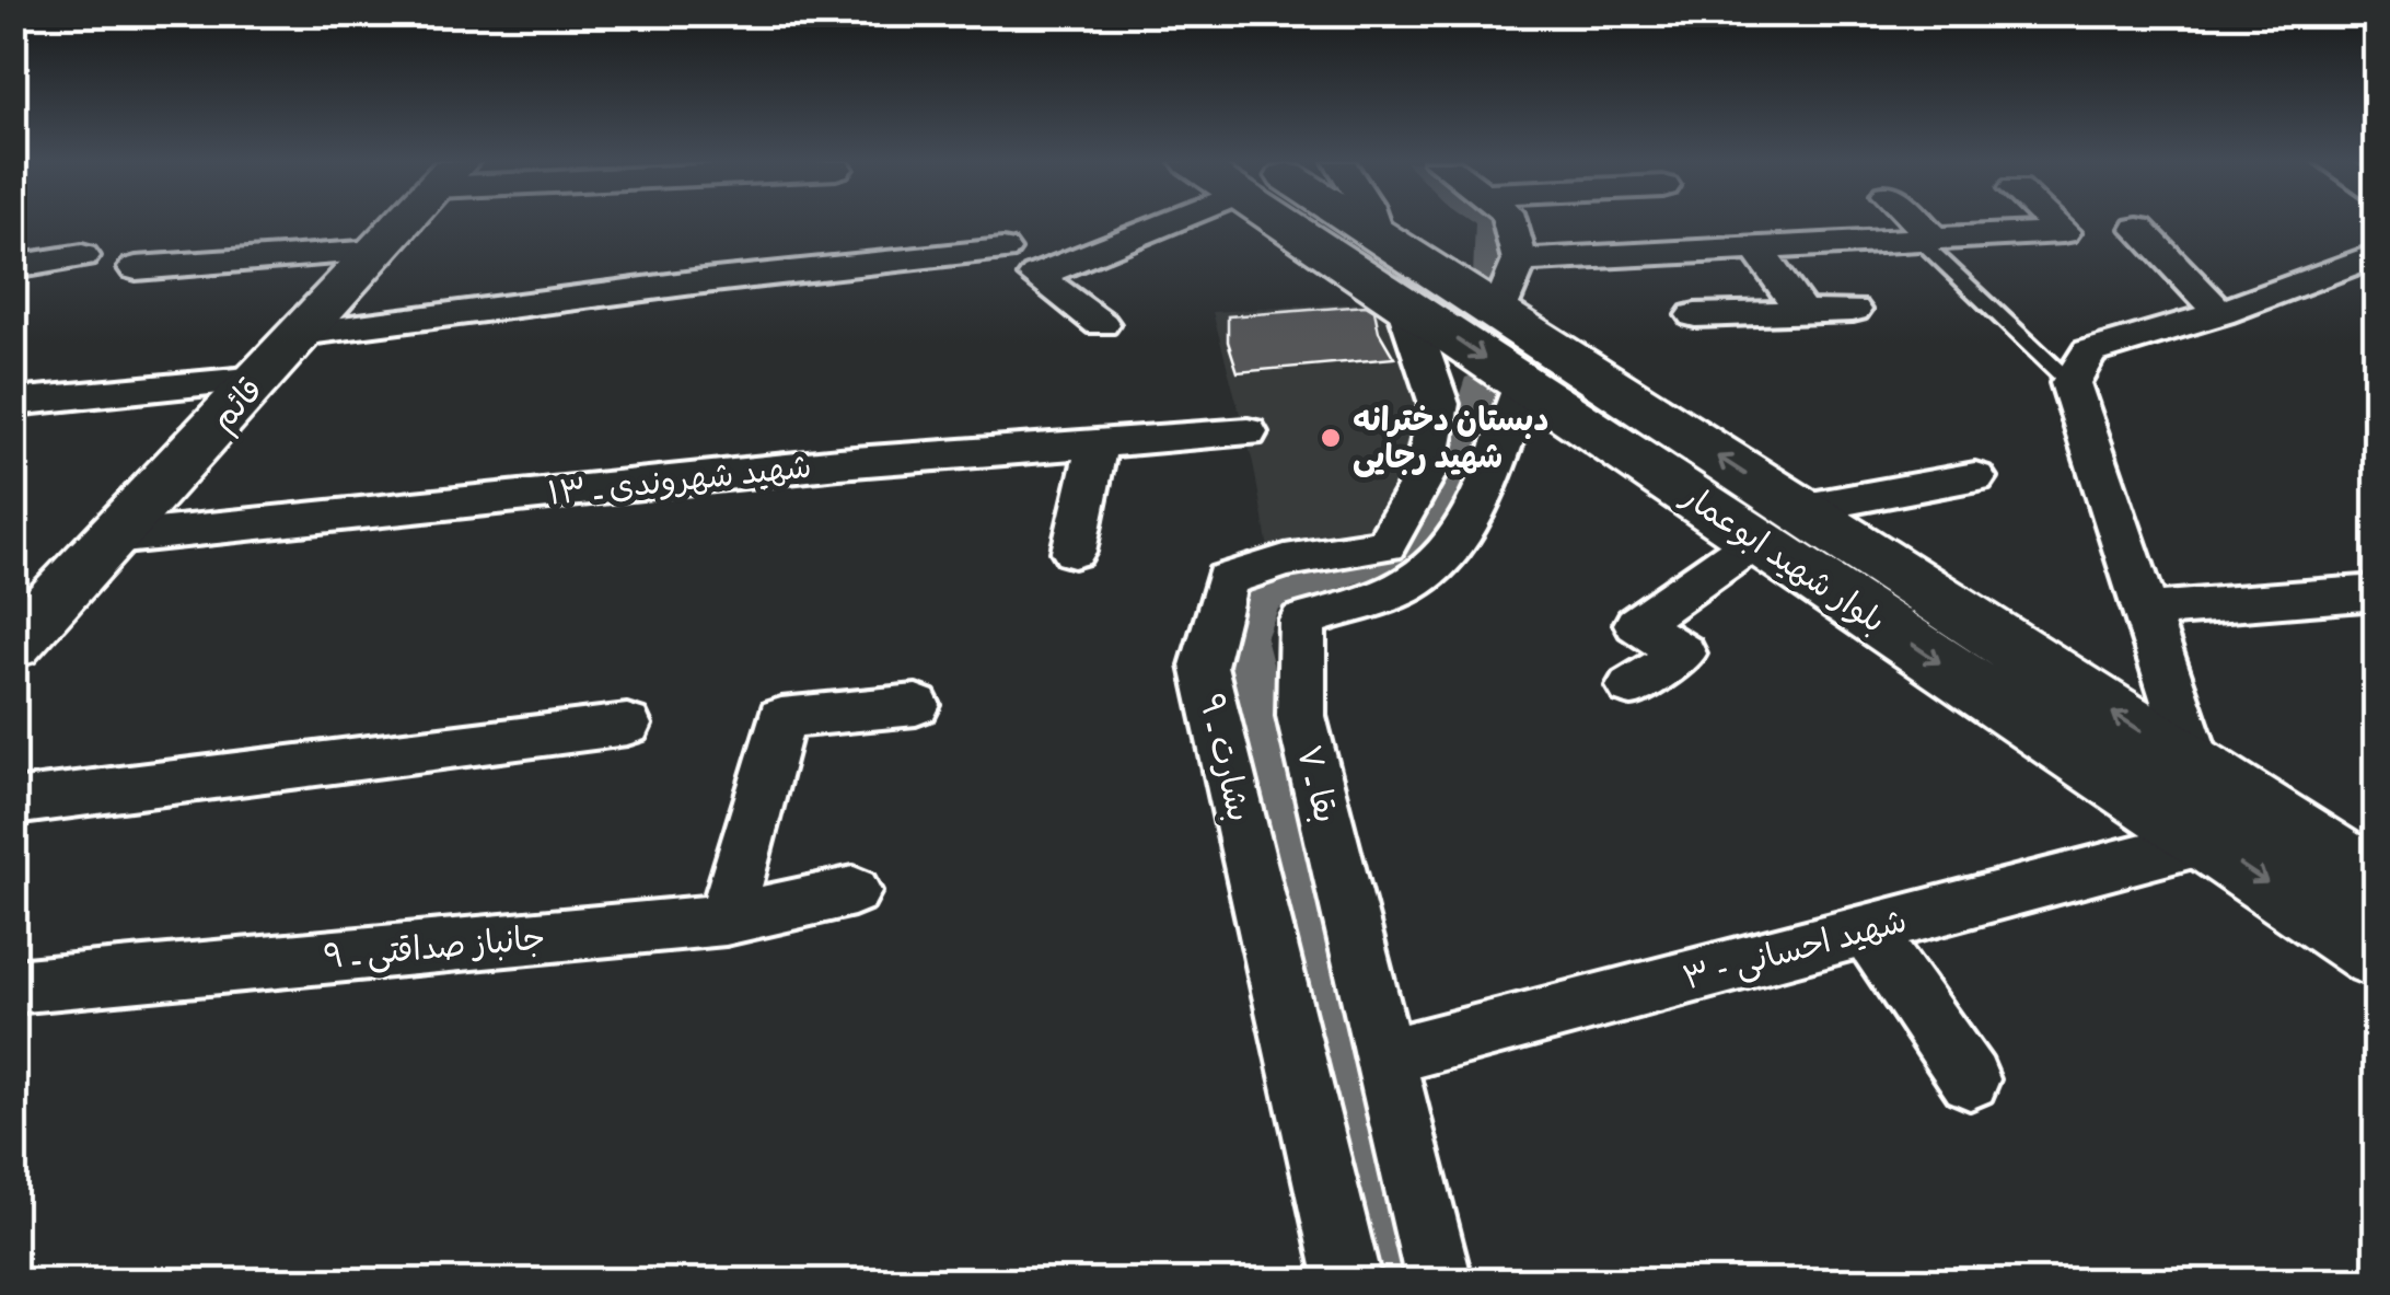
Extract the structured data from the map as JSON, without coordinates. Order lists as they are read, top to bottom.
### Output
{
  "streets": {
    "street": [
      "قائم",
      "شهید شهروندی ـ ۱۳",
      "بلوار شهید ابوعمار",
      "بشارت ـ ۹",
      "بقا ـ ۷",
      "جانباز صداقتی ـ ۹",
      "شهید احسانی - ۳"
    ]
  },
  "crossings": [
    ["قائم", "شهید شهروندی ـ ۱۳"],
    ["بلوار شهید ابوعمار", "بشارت ـ ۹"],
    ["بلوار شهید ابوعمار", "بقا ـ ۷"],
    ["بلوار شهید ابوعمار", "شهید احسانی - ۳"],
    ["بقا ـ ۷", "شهید احسانی - ۳"]
  ],
  "places": ["دبستان دخترانه شهید رجایی"]
}
